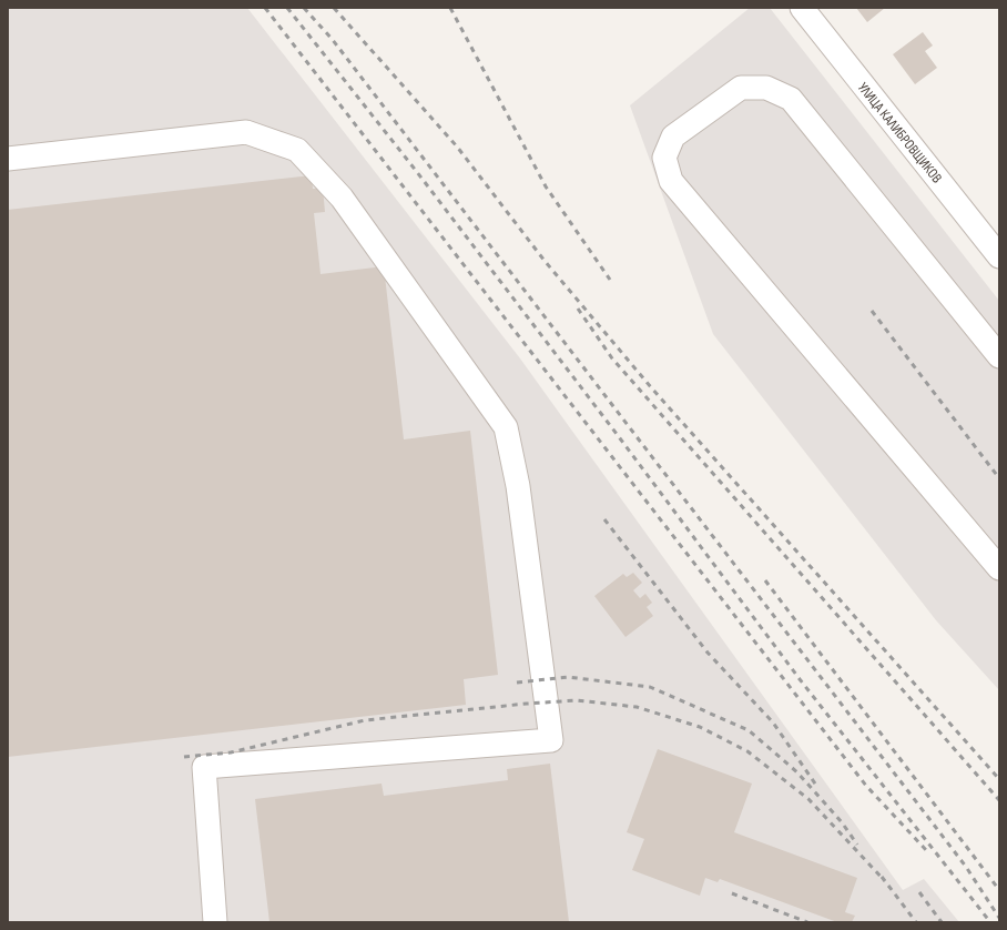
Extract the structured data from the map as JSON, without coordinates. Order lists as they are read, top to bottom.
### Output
{
  "streets": {
    "street": ["УЛИЦА КАЛИБРОВЩИКОВ"]
  }
}
